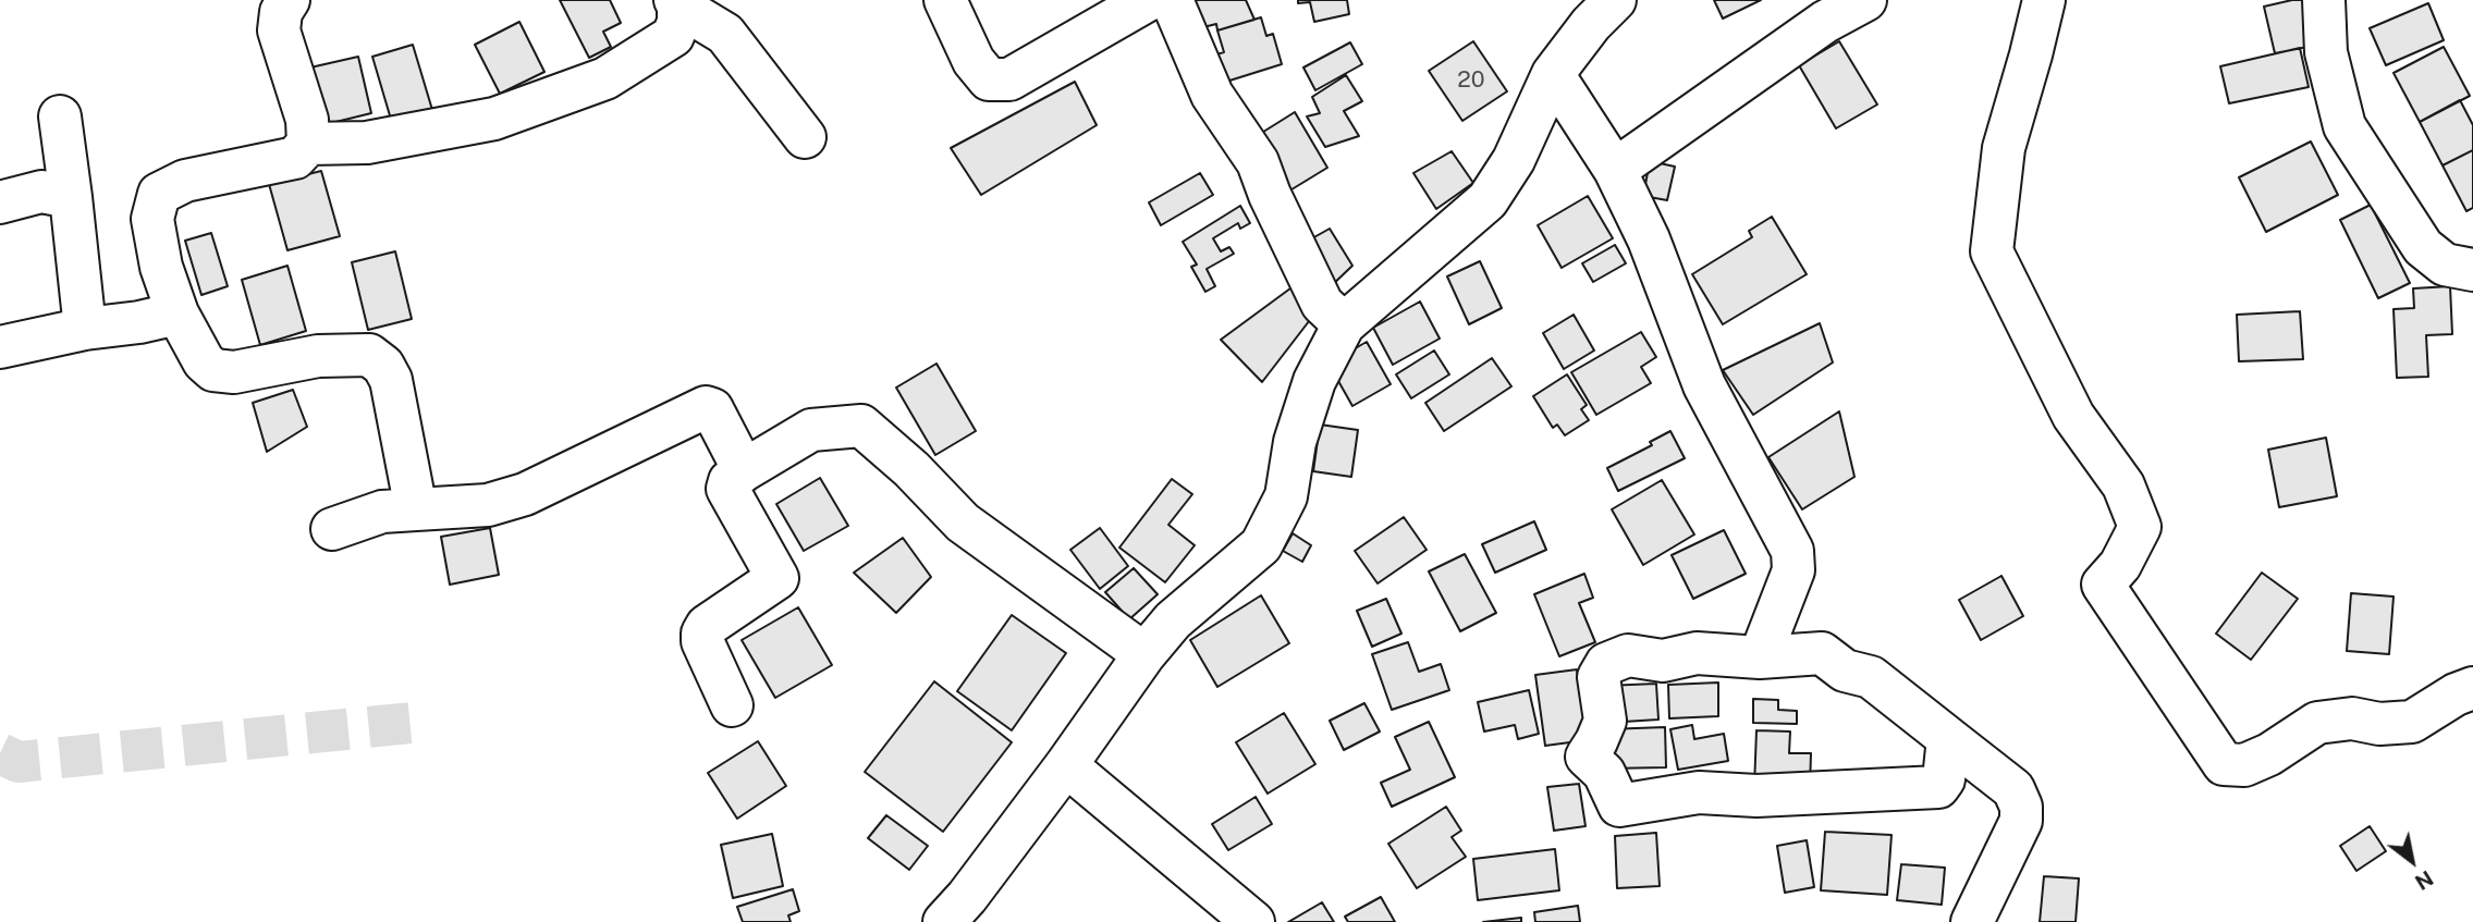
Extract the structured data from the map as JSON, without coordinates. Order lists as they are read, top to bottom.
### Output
{
  "house_numbers": ["20"],
  "north": "bottom right"
}
